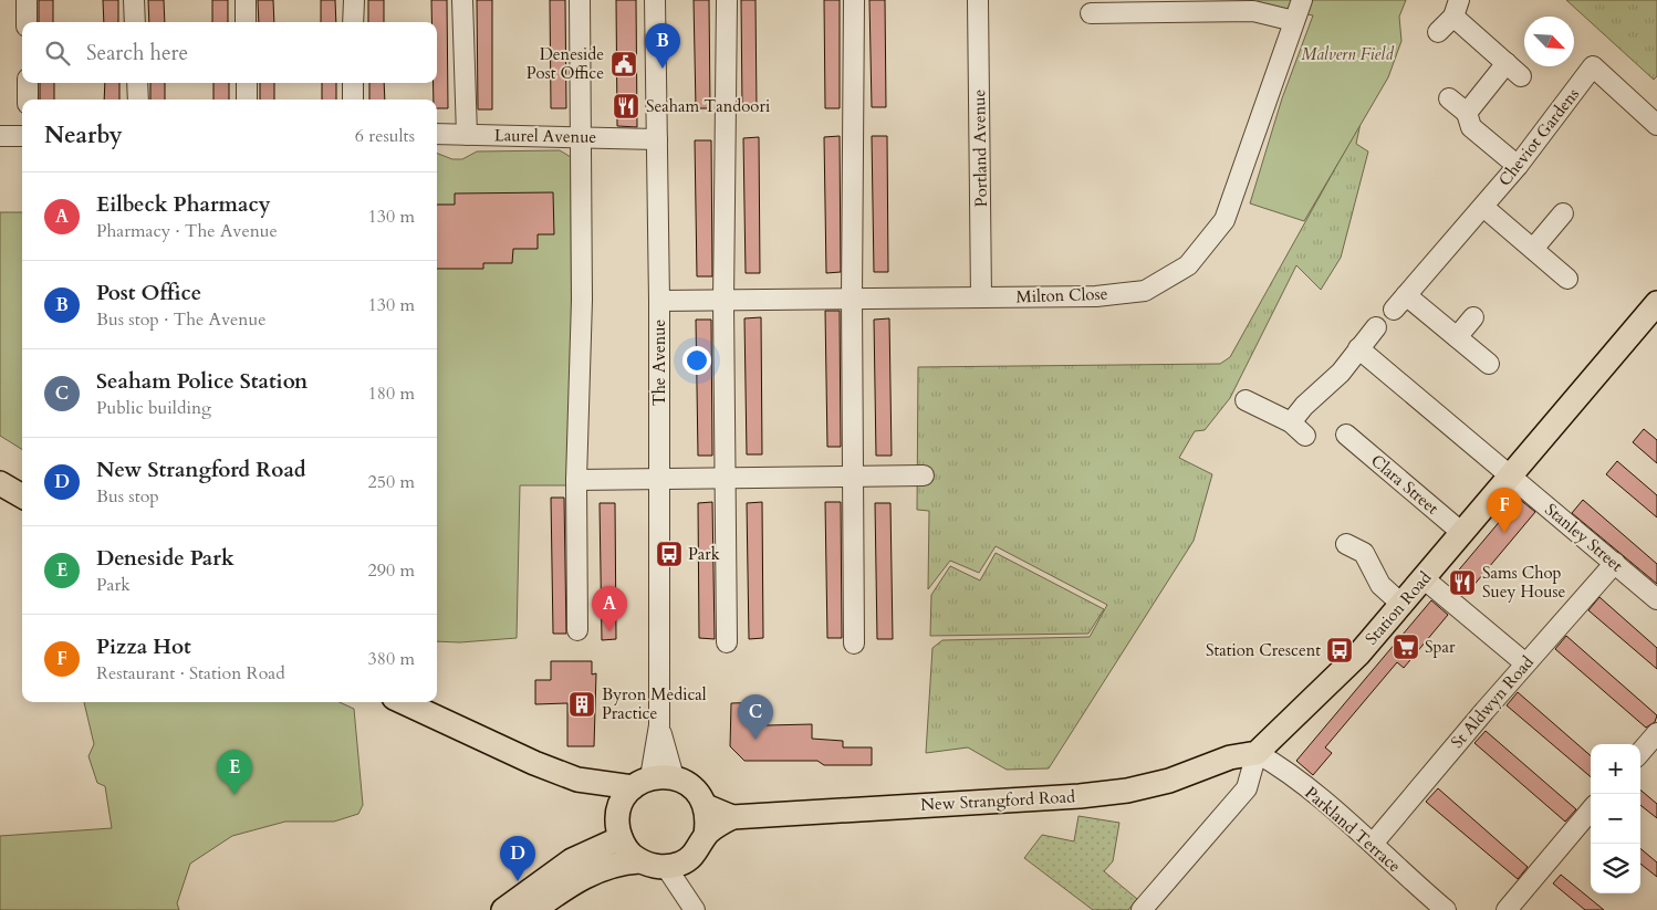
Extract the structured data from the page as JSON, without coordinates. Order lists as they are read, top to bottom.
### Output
{
  "streets": {
    "main road": ["Station Road", "New Strangford Road"],
    "street": [
      "Laurel Avenue",
      "Cheviot Gardens",
      "Portland Avenue",
      "Milton Close",
      "The Avenue",
      "Clara Street",
      "Stanley Street",
      "St Aldwyn Road",
      "Parkland Terrace"
    ]
  },
  "crossings": [
    ["Laurel Avenue", "The Avenue"],
    ["Portland Avenue", "Milton Close"],
    ["Milton Close", "The Avenue"],
    ["The Avenue", "New Strangford Road"],
    ["Clara Street", "Station Road"],
    ["Stanley Street", "Station Road"],
    ["Stanley Street", "St Aldwyn Road"],
    ["Station Road", "New Strangford Road"],
    ["Station Road", "Parkland Terrace"],
    ["St Aldwyn Road", "Parkland Terrace"],
    ["New Strangford Road", "Parkland Terrace"]
  ],
  "parks": ["Malvern Field"],
  "places": {
    "public building": ["Deneside Post Office"],
    "restaurant": ["Seaham Tandoori", "Sams Chop Suey House"],
    "bus stop": ["Park", "Station Crescent"],
    "supermarket": ["Spar"],
    "building": ["Byron Medical Practice"]
  },
  "north": "bottom right",
  "page": {
    "search": "Search here",
    "pins": [
      "B",
      "F",
      "A",
      "C",
      "E",
      "D"
    ],
    "heading": ["Nearby", "6 results"],
    "list": [
      {
        "mark": "A",
        "name": "Eilbeck Pharmacy",
        "note": "Pharmacy · The Avenue",
        "value": "130 m"
      },
      {
        "mark": "B",
        "name": "Post Office",
        "note": "Bus stop · The Avenue",
        "value": "130 m"
      },
      {
        "mark": "C",
        "name": "Seaham Police Station",
        "note": "Public building",
        "value": "180 m"
      },
      {
        "mark": "D",
        "name": "New Strangford Road",
        "note": "Bus stop",
        "value": "250 m"
      },
      {
        "mark": "E",
        "name": "Deneside Park",
        "note": "Park",
        "value": "290 m"
      },
      {
        "mark": "F",
        "name": "Pizza Hot",
        "note": "Restaurant · Station Road",
        "value": "380 m"
      }
    ],
    "map_buttons": ["+", "−"]
  }
}
